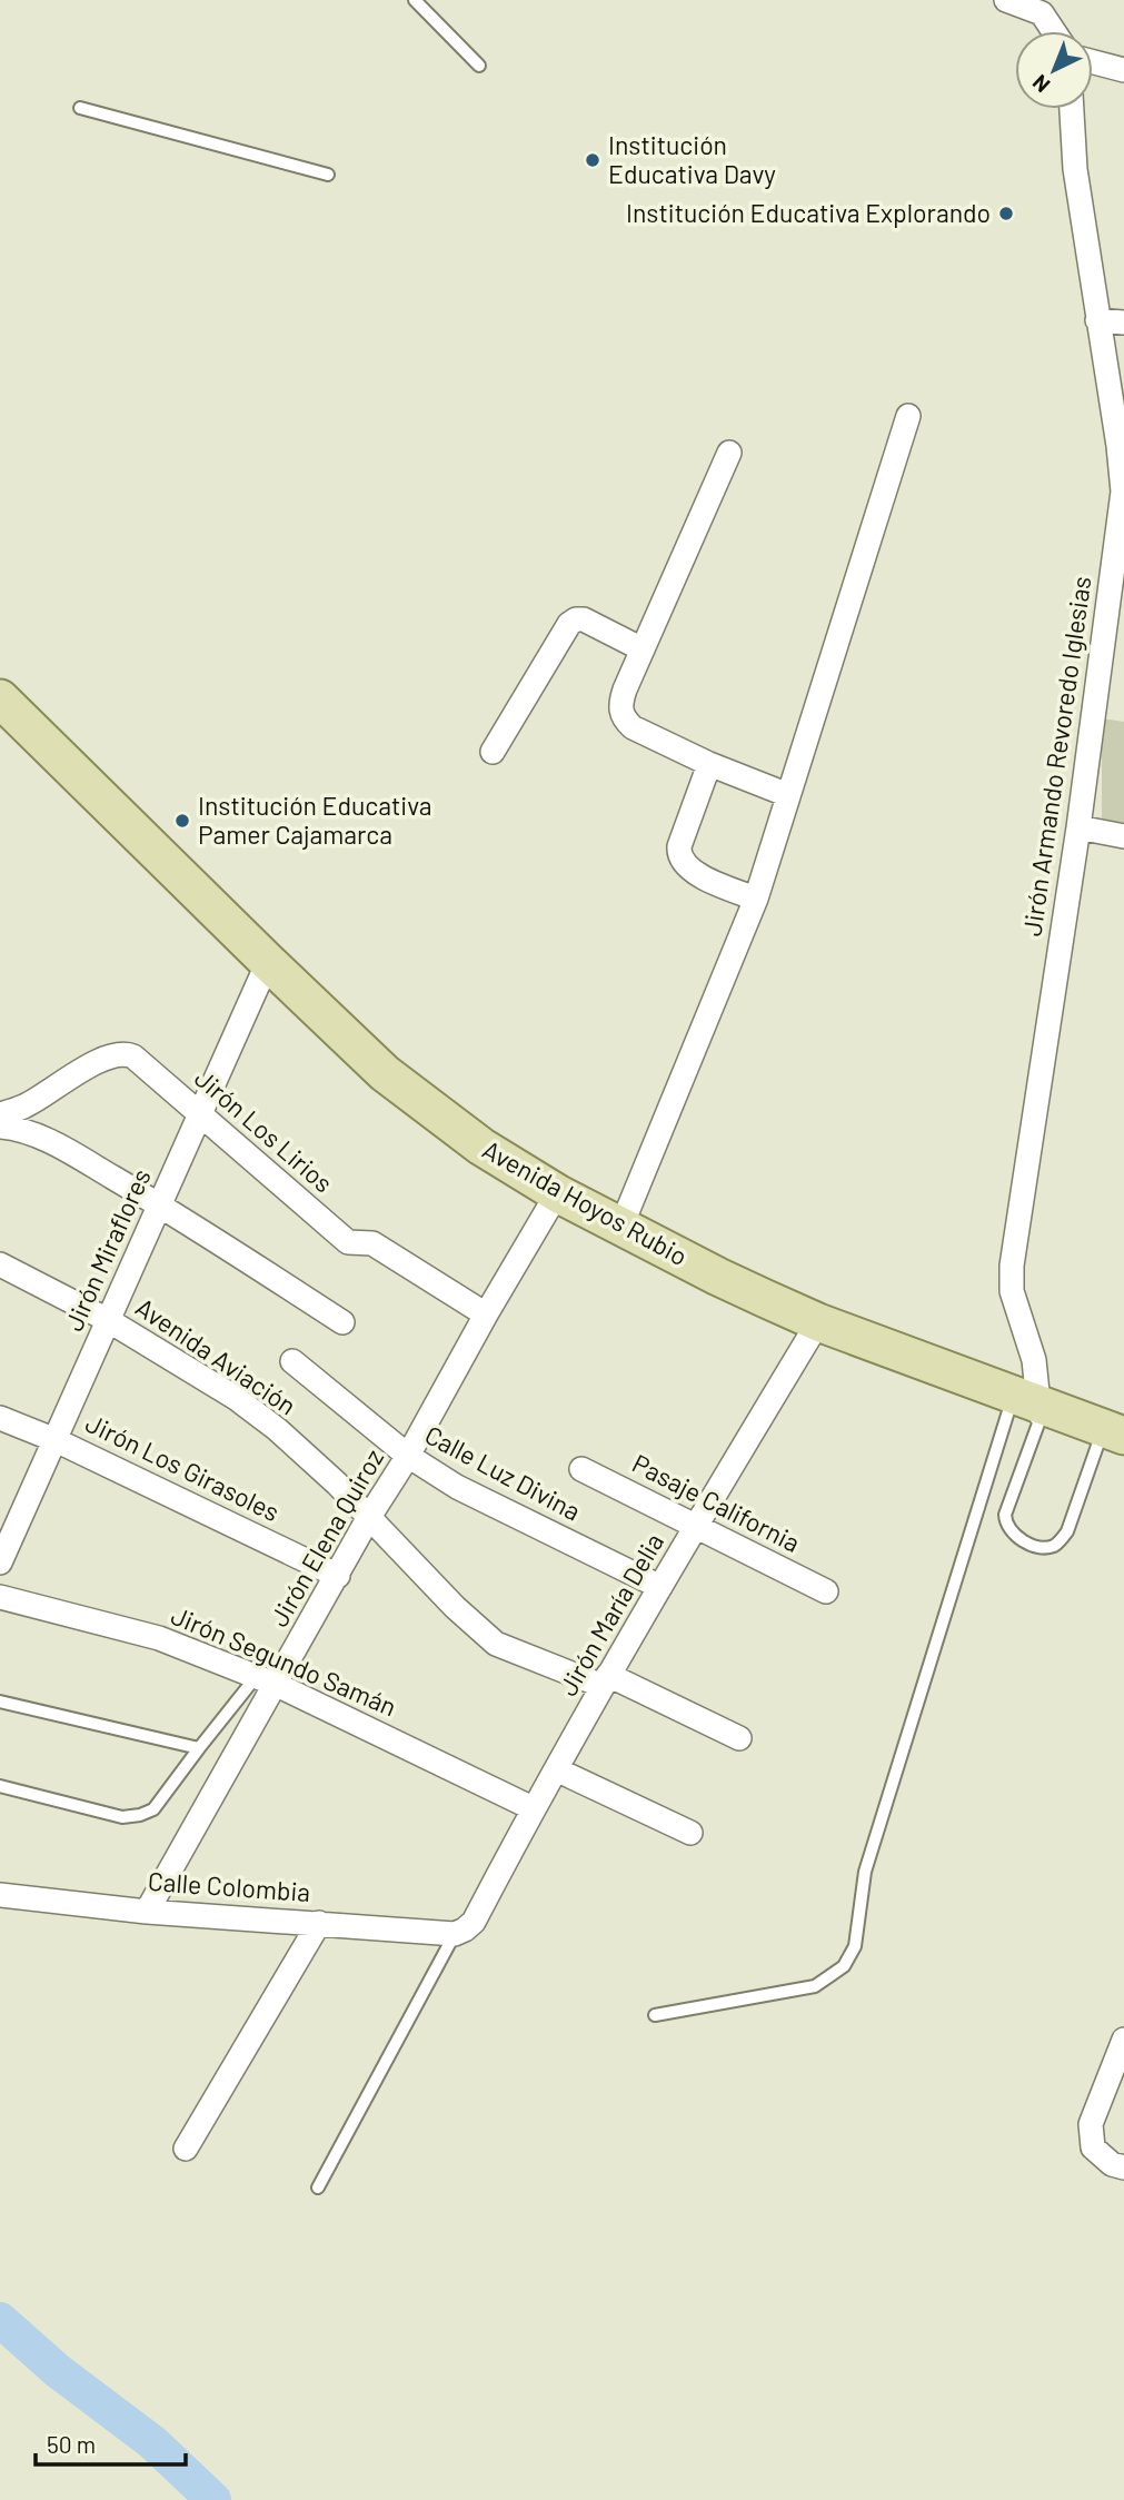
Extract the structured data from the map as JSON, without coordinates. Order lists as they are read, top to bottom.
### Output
{
  "streets": {
    "main road": ["Avenida Hoyos Rubio"],
    "street": [
      "Jirón Armando Revoredo Iglesias",
      "Jirón Los Lirios",
      "Jirón Miraflores",
      "Avenida Aviación",
      "Jirón Los Girasoles",
      "Calle Luz Divina",
      "Pasaje California",
      "Jirón Elena Quiroz",
      "Jirón María Delia",
      "Jirón Segundo Samán",
      "Calle Colombia"
    ]
  },
  "crossings": [
    ["Jirón Armando Revoredo Iglesias", "Avenida Hoyos Rubio"],
    ["Jirón Los Lirios", "Jirón Miraflores"],
    ["Jirón Los Lirios", "Jirón Elena Quiroz"],
    ["Avenida Hoyos Rubio", "Jirón Miraflores"],
    ["Avenida Hoyos Rubio", "Jirón Elena Quiroz"],
    ["Avenida Hoyos Rubio", "Jirón María Delia"],
    ["Jirón Miraflores", "Avenida Aviación"],
    ["Jirón Miraflores", "Jirón Los Girasoles"],
    ["Avenida Aviación", "Jirón Elena Quiroz"],
    ["Avenida Aviación", "Jirón María Delia"],
    ["Jirón Los Girasoles", "Jirón Elena Quiroz"],
    ["Calle Luz Divina", "Jirón Elena Quiroz"],
    ["Calle Luz Divina", "Jirón María Delia"],
    ["Pasaje California", "Jirón María Delia"],
    ["Jirón Elena Quiroz", "Jirón Segundo Samán"],
    ["Jirón Elena Quiroz", "Calle Colombia"],
    ["Jirón María Delia", "Jirón Segundo Samán"],
    ["Jirón María Delia", "Calle Colombia"]
  ],
  "places": ["Institución Educativa Davy", "Institución Educativa Explorando", "Institución Educativa Pamer Cajamarca"],
  "scale_bar": "50 m",
  "north": "bottom left"
}
